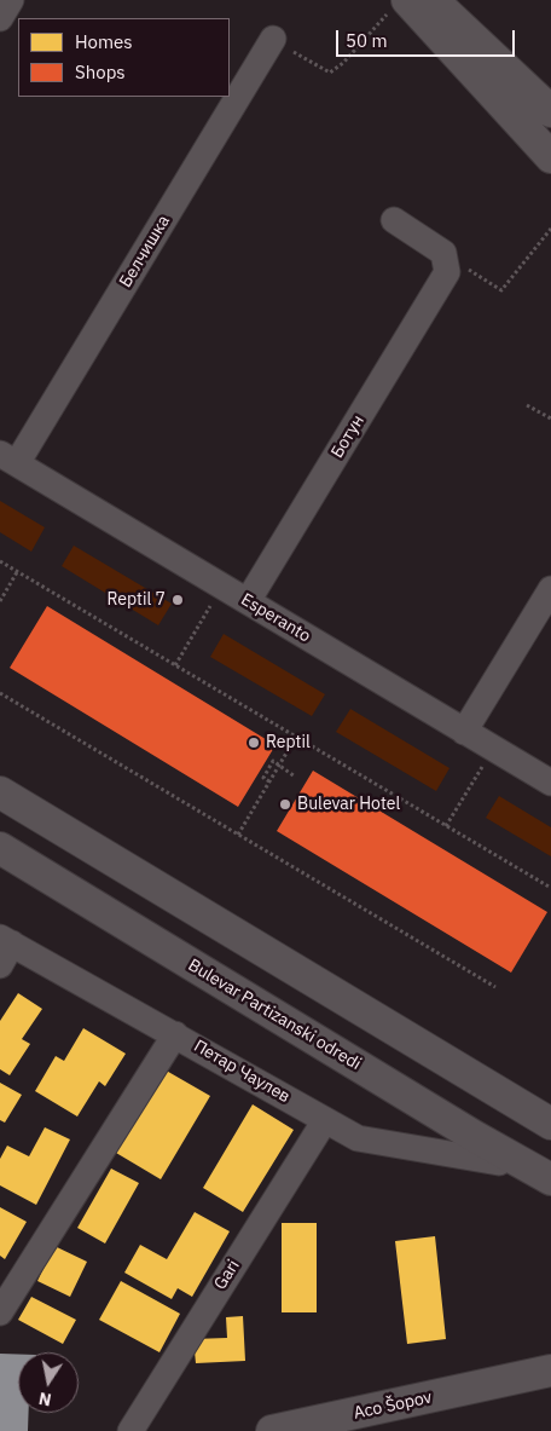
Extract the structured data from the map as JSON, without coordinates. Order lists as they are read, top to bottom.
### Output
{
  "streets": {
    "street": [
      "Белчишка",
      "Ботун",
      "Esperanto",
      "Bulevar Partizanski odredi",
      "Петар Чаулев",
      "Gari",
      "Aco Šopov"
    ]
  },
  "crossings": [
    ["Белчишка", "Esperanto"],
    ["Ботун", "Esperanto"],
    ["Петар Чаулев", "Gari"]
  ],
  "places": ["Reptil 7", "Reptil", "Bulevar Hotel"],
  "legend": ["Homes", "Shops"],
  "scale_bar": "50 m",
  "north": "bottom"
}
